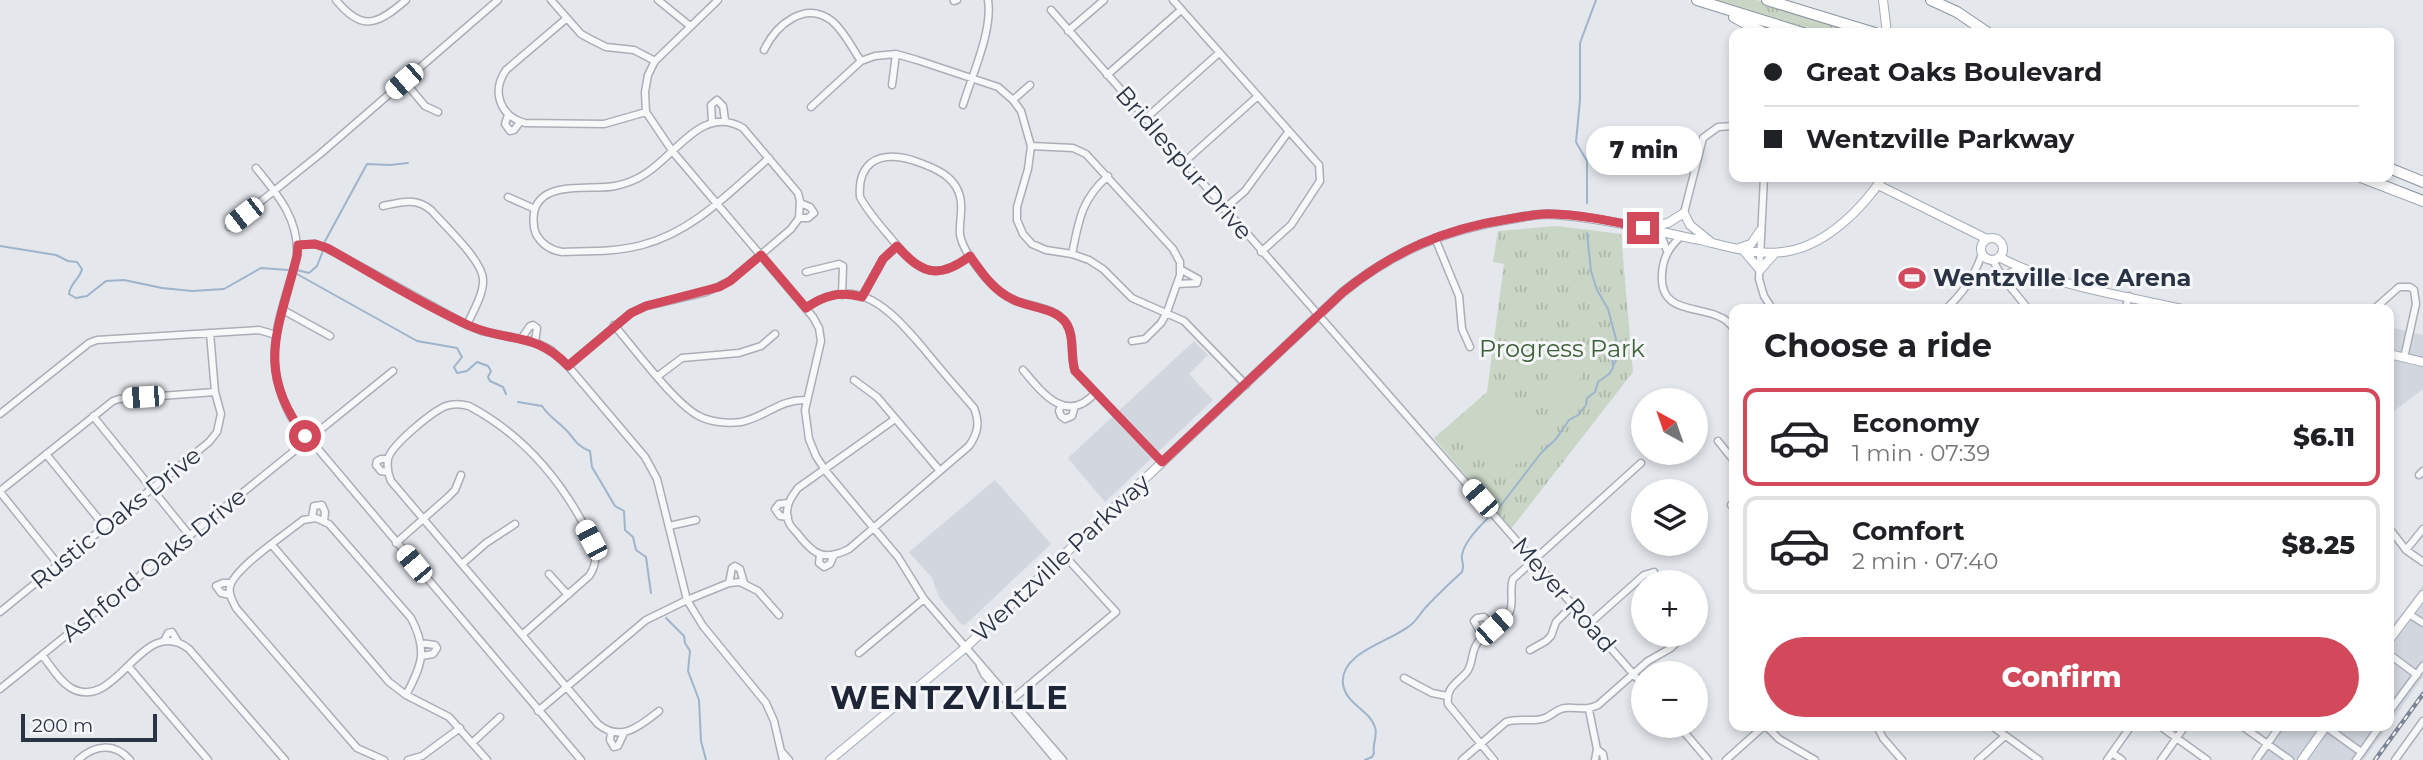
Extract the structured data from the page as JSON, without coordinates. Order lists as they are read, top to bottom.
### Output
{
  "streets": {
    "main road": ["Wentzville Parkway"],
    "street": [
      "Bridlespur Drive",
      "Rustic Oaks Drive",
      "Ashford Oaks Drive",
      "Meyer Road"
    ]
  },
  "crossings": [
    ["Bridlespur Drive", "Wentzville Parkway"],
    ["Bridlespur Drive", "Meyer Road"],
    ["Wentzville Parkway", "Meyer Road"]
  ],
  "districts": ["WENTZVILLE"],
  "parks": ["Progress Park"],
  "places": {
    "sports": ["Wentzville Ice Arena"]
  },
  "scale_bar": "200 m",
  "north": "top left",
  "page": {
    "banner": ["Great Oaks Boulevard", "Wentzville Parkway"],
    "bubble": "7 min",
    "heading": "Choose a ride",
    "map_buttons": ["+", "−"],
    "list": [
      {
        "name": "Economy",
        "note": "1 min · 07:39",
        "value": "$6.11"
      },
      {
        "name": "Comfort",
        "note": "2 min · 07:40",
        "value": "$8.25"
      }
    ],
    "buttons": "Confirm",
    "scale": "200 m"
  }
}
